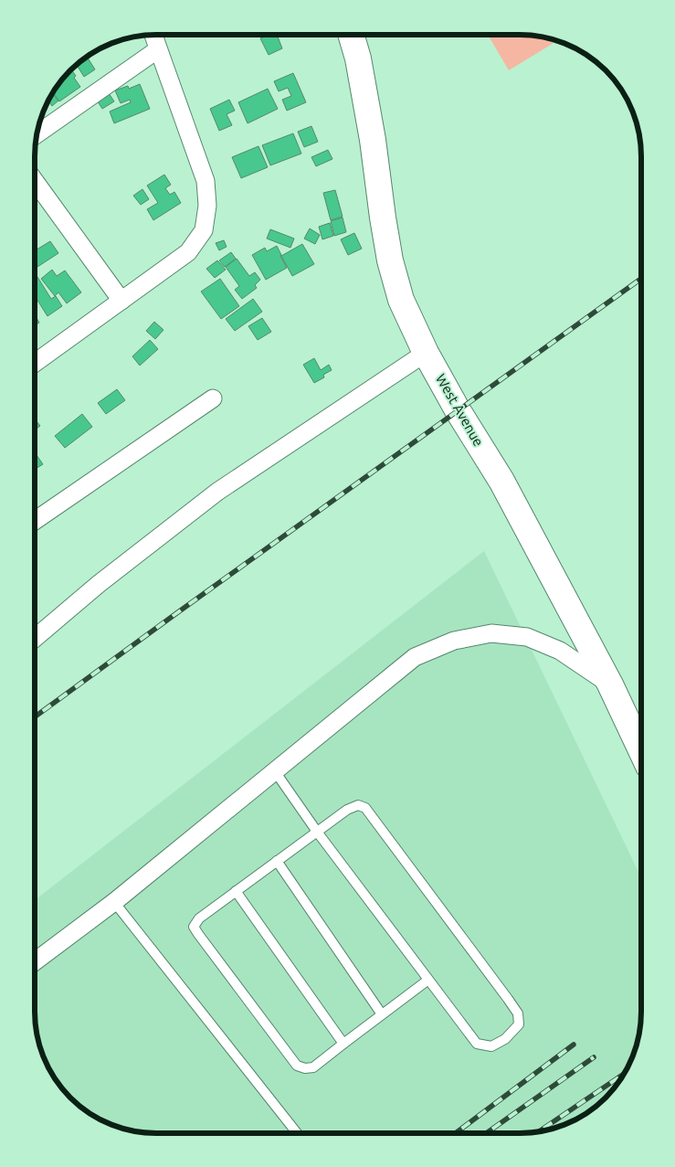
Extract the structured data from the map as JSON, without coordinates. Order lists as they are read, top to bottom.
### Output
{
  "streets": {
    "main road": ["West Avenue"]
  }
}
